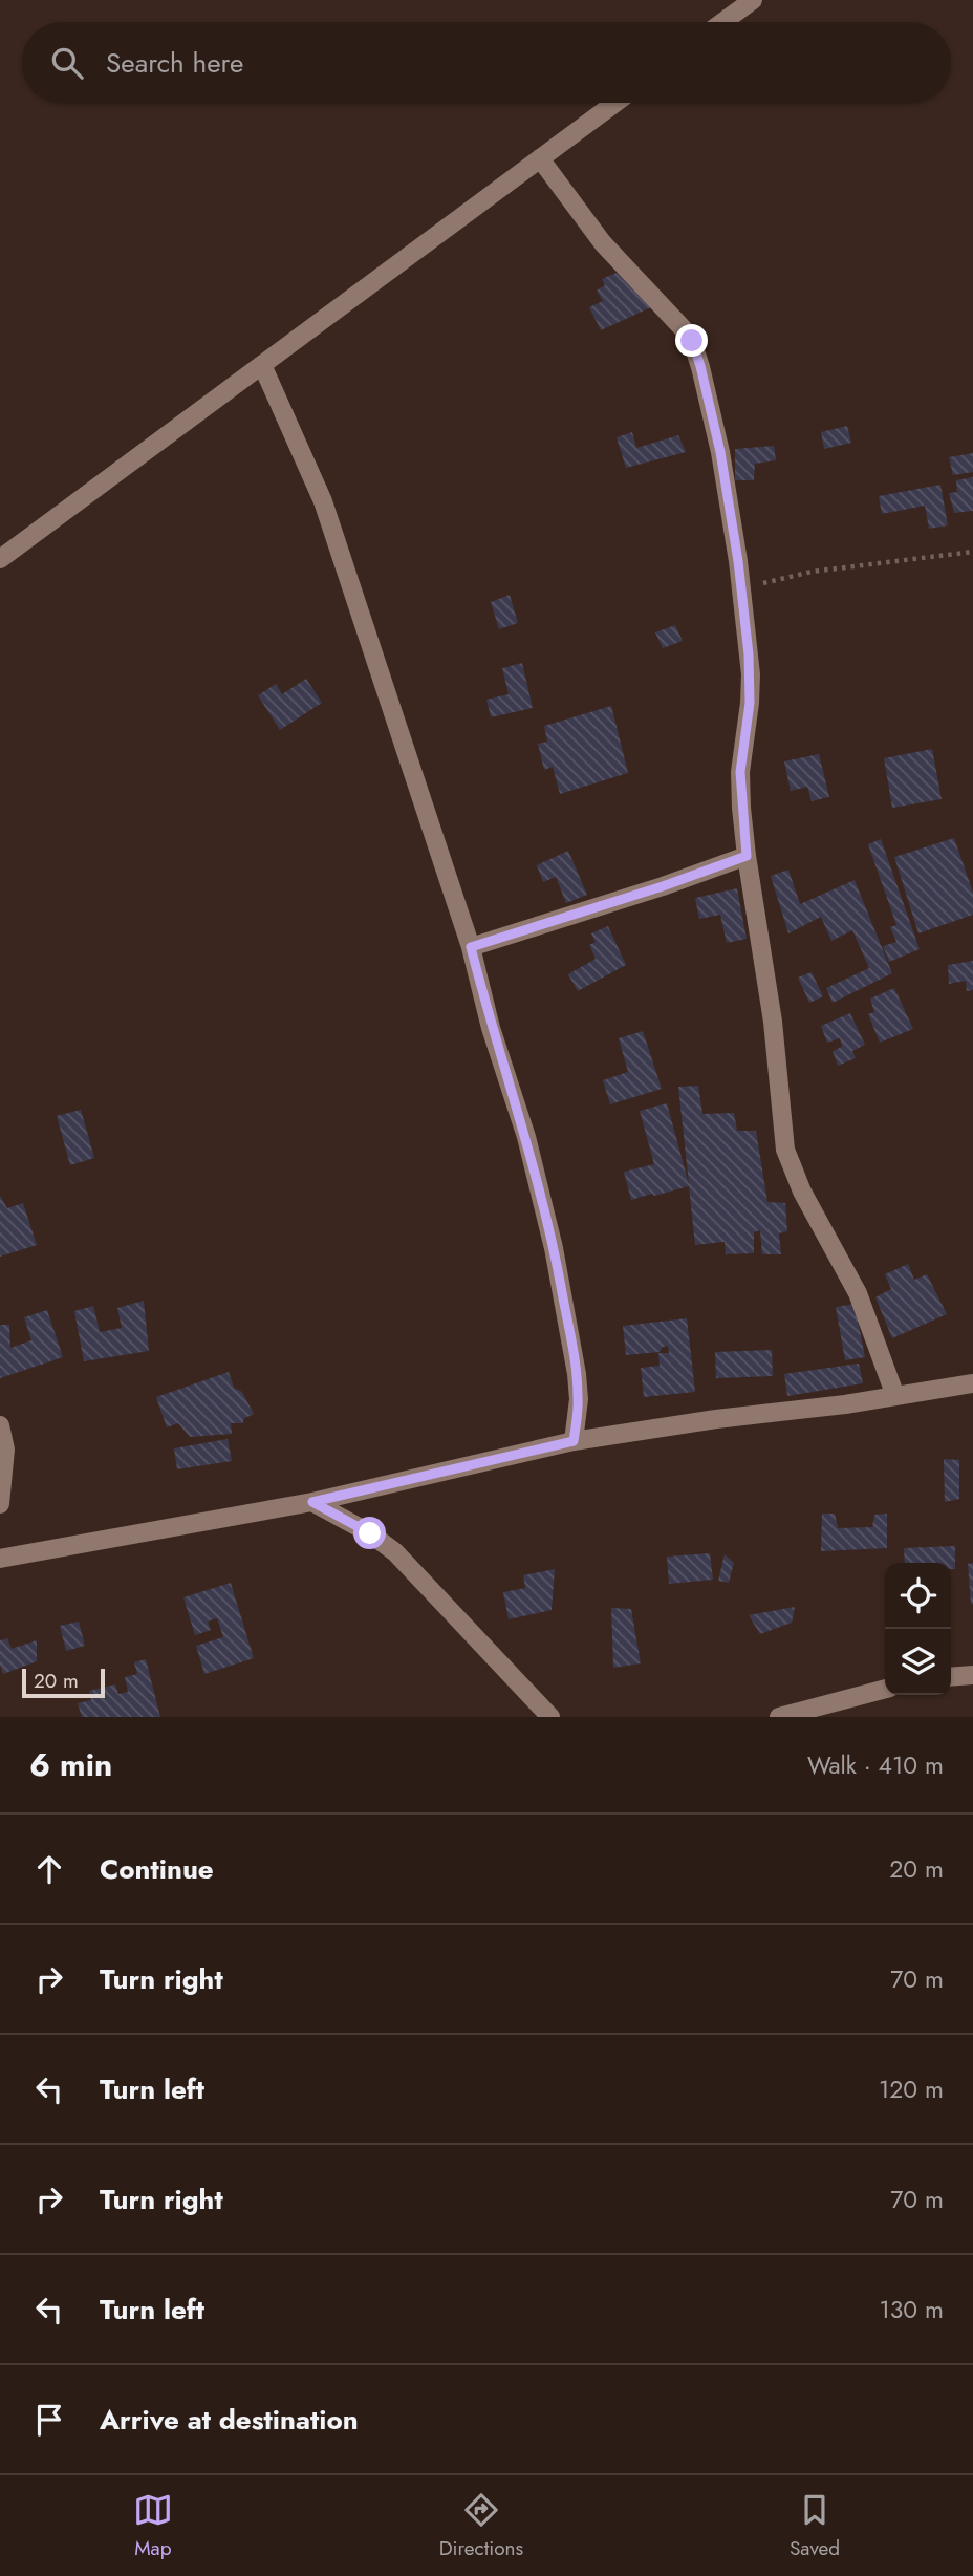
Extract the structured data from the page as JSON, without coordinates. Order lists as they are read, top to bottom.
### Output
{
  "scale_bar": "20 m",
  "page": {
    "search": "Search here",
    "scale": "20 m",
    "heading": ["6 min", "Walk · 410 m"],
    "list": [
      ["Continue", "20 m"],
      ["Turn right", "70 m"],
      ["Turn left", "120 m"],
      ["Turn right", "70 m"],
      ["Turn left", "130 m"],
      "Arrive at destination"
    ],
    "nav": ["Map", "Directions", "Saved"]
  }
}
